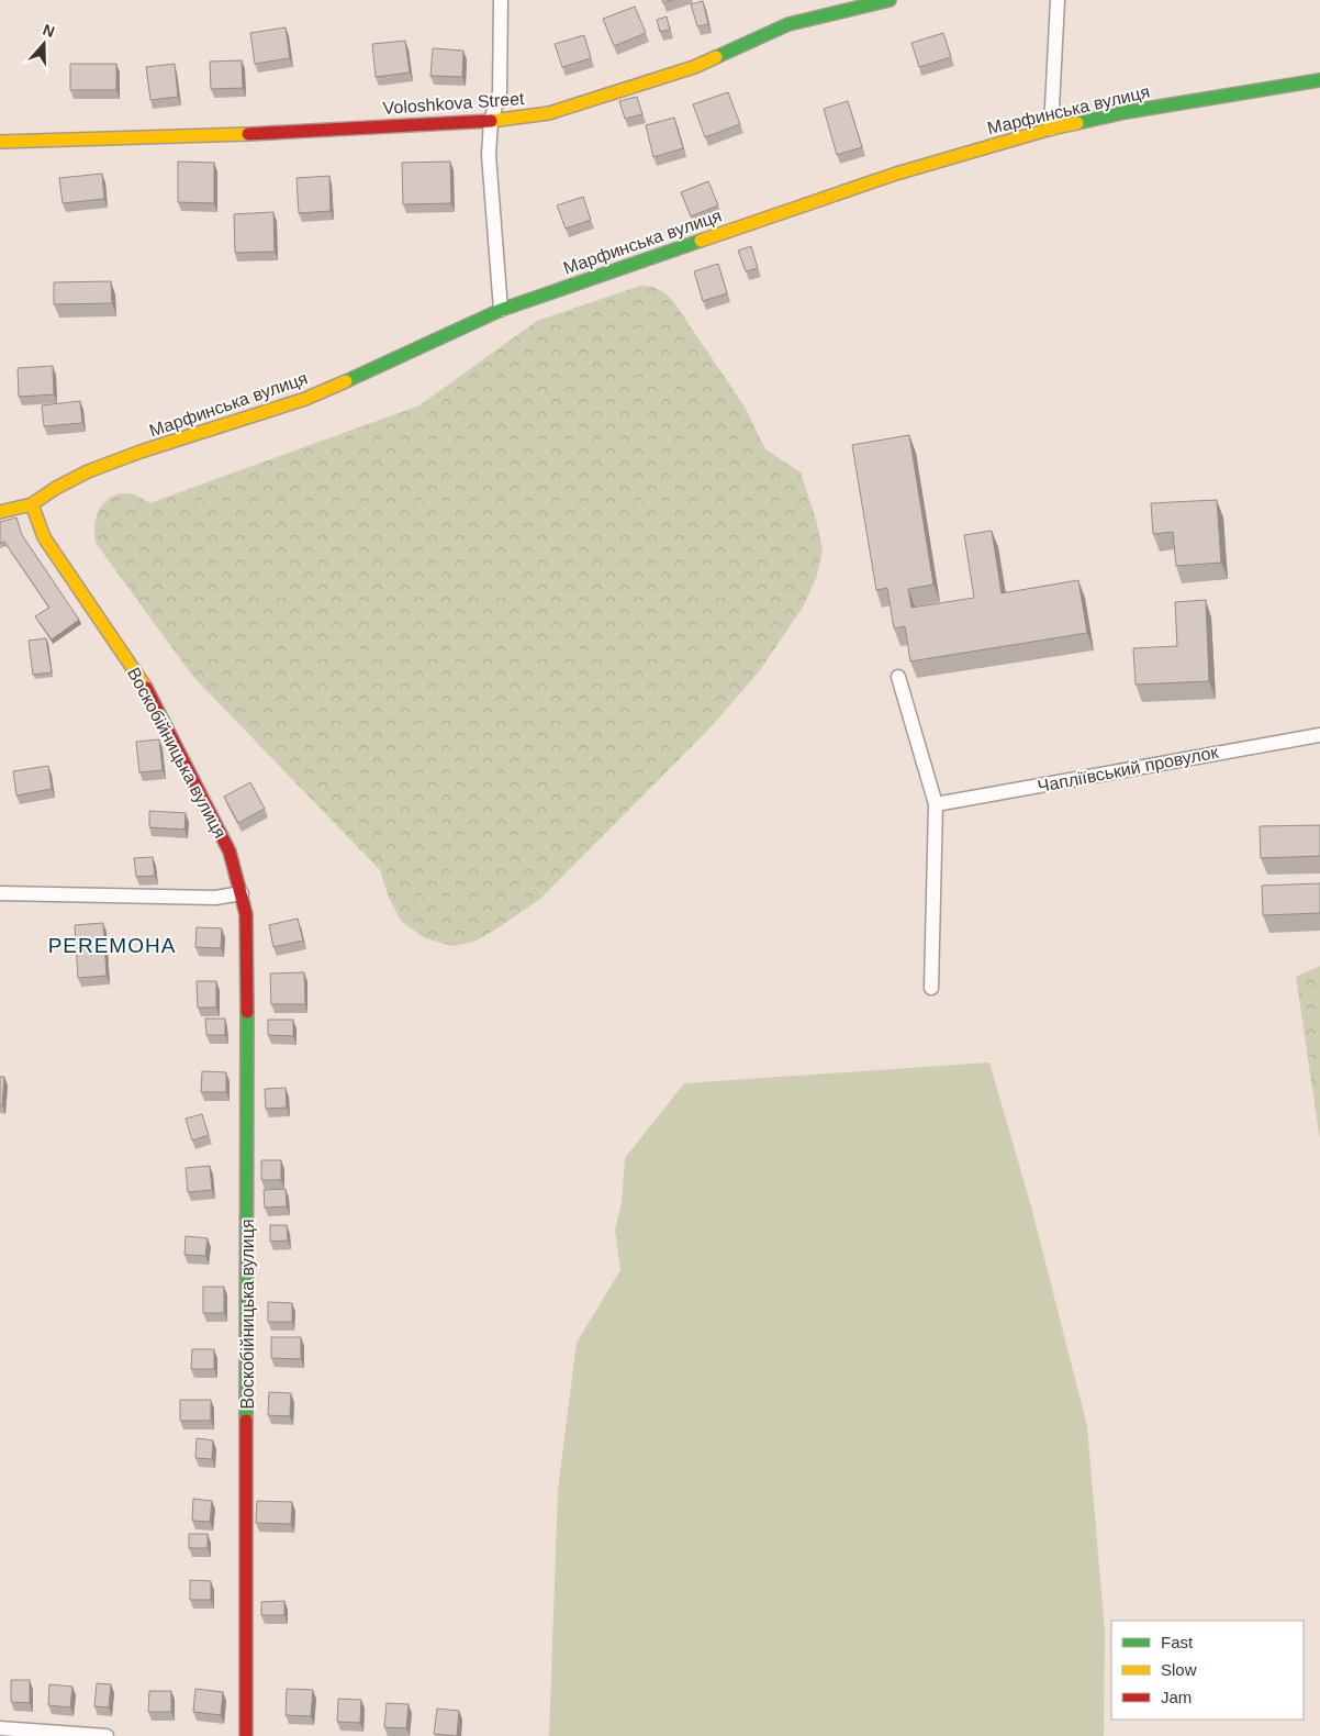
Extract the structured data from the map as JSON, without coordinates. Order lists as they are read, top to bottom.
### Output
{
  "streets": {
    "street": [
      "Voloshkova Street",
      "Марфинська вулиця",
      "Воскобійницька вулиця",
      "Чапліївський провулок"
    ]
  },
  "crossings": [
    ["Марфинська вулиця", "Воскобійницька вулиця"]
  ],
  "districts": ["PEREMOHA"],
  "legend": ["Fast", "Slow", "Jam"],
  "north": "top"
}
